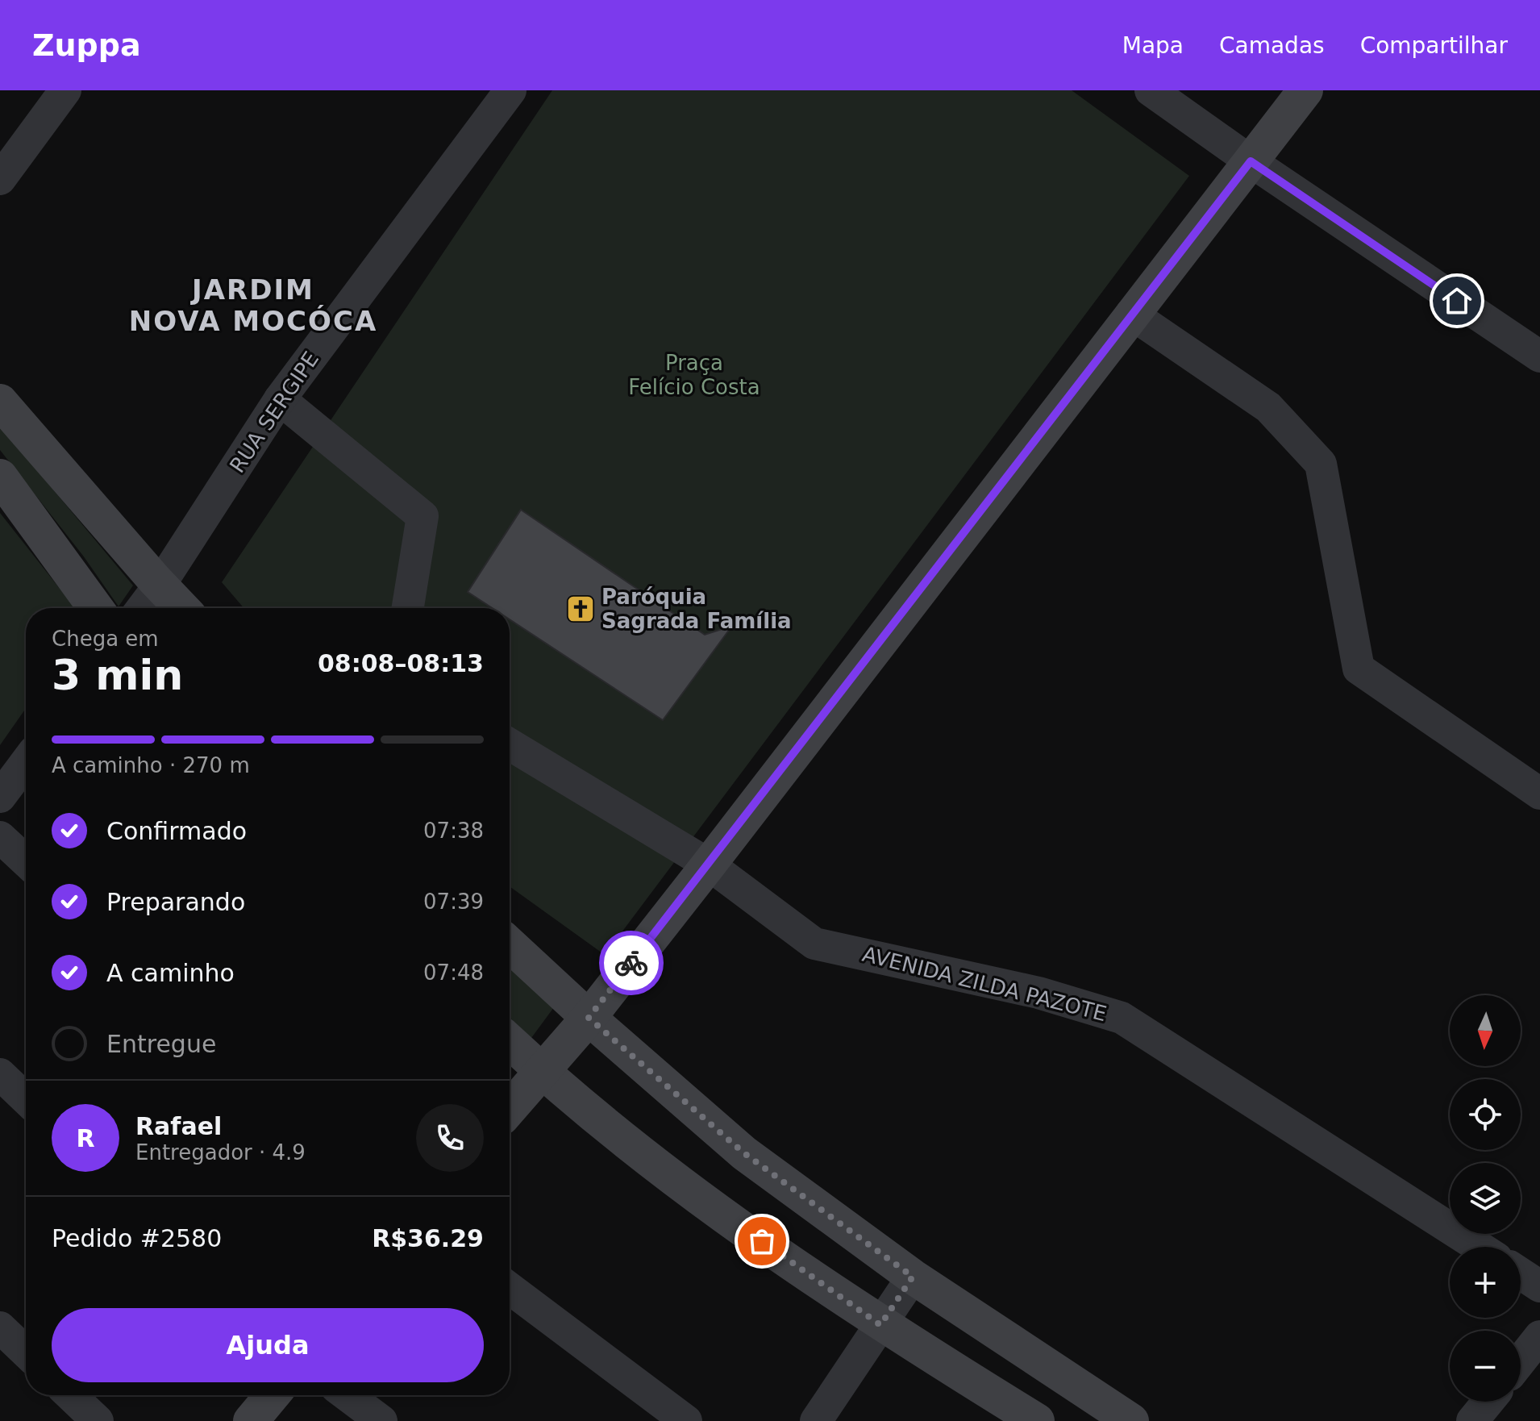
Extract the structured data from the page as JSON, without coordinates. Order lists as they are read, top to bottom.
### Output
{
  "streets": {
    "street": ["RUA SERGIPE", "AVENIDA ZILDA PAZOTE"]
  },
  "districts": ["JARDIM NOVA MOCÓCA"],
  "parks": ["Praça Felício Costa"],
  "places": {
    "church": ["Paróquia Sagrada Família"]
  },
  "north": "bottom",
  "page": {
    "header": "Zuppa",
    "nav": ["Mapa", "Camadas", "Compartilhar"],
    "heading": ["3 min", "Chega em", "08:08–08:13"],
    "panel": [
      "Rafael",
      "Entregador · 4.9",
      "Pedido #2580",
      "R$36.29"
    ],
    "bar": "A caminho · 270 m",
    "list": [
      ["Confirmado", "07:38"],
      ["Preparando", "07:39"],
      ["A caminho", "07:48"],
      "Entregue"
    ],
    "map_buttons": ["+", "−"],
    "round": "R",
    "buttons": "Ajuda"
  }
}
